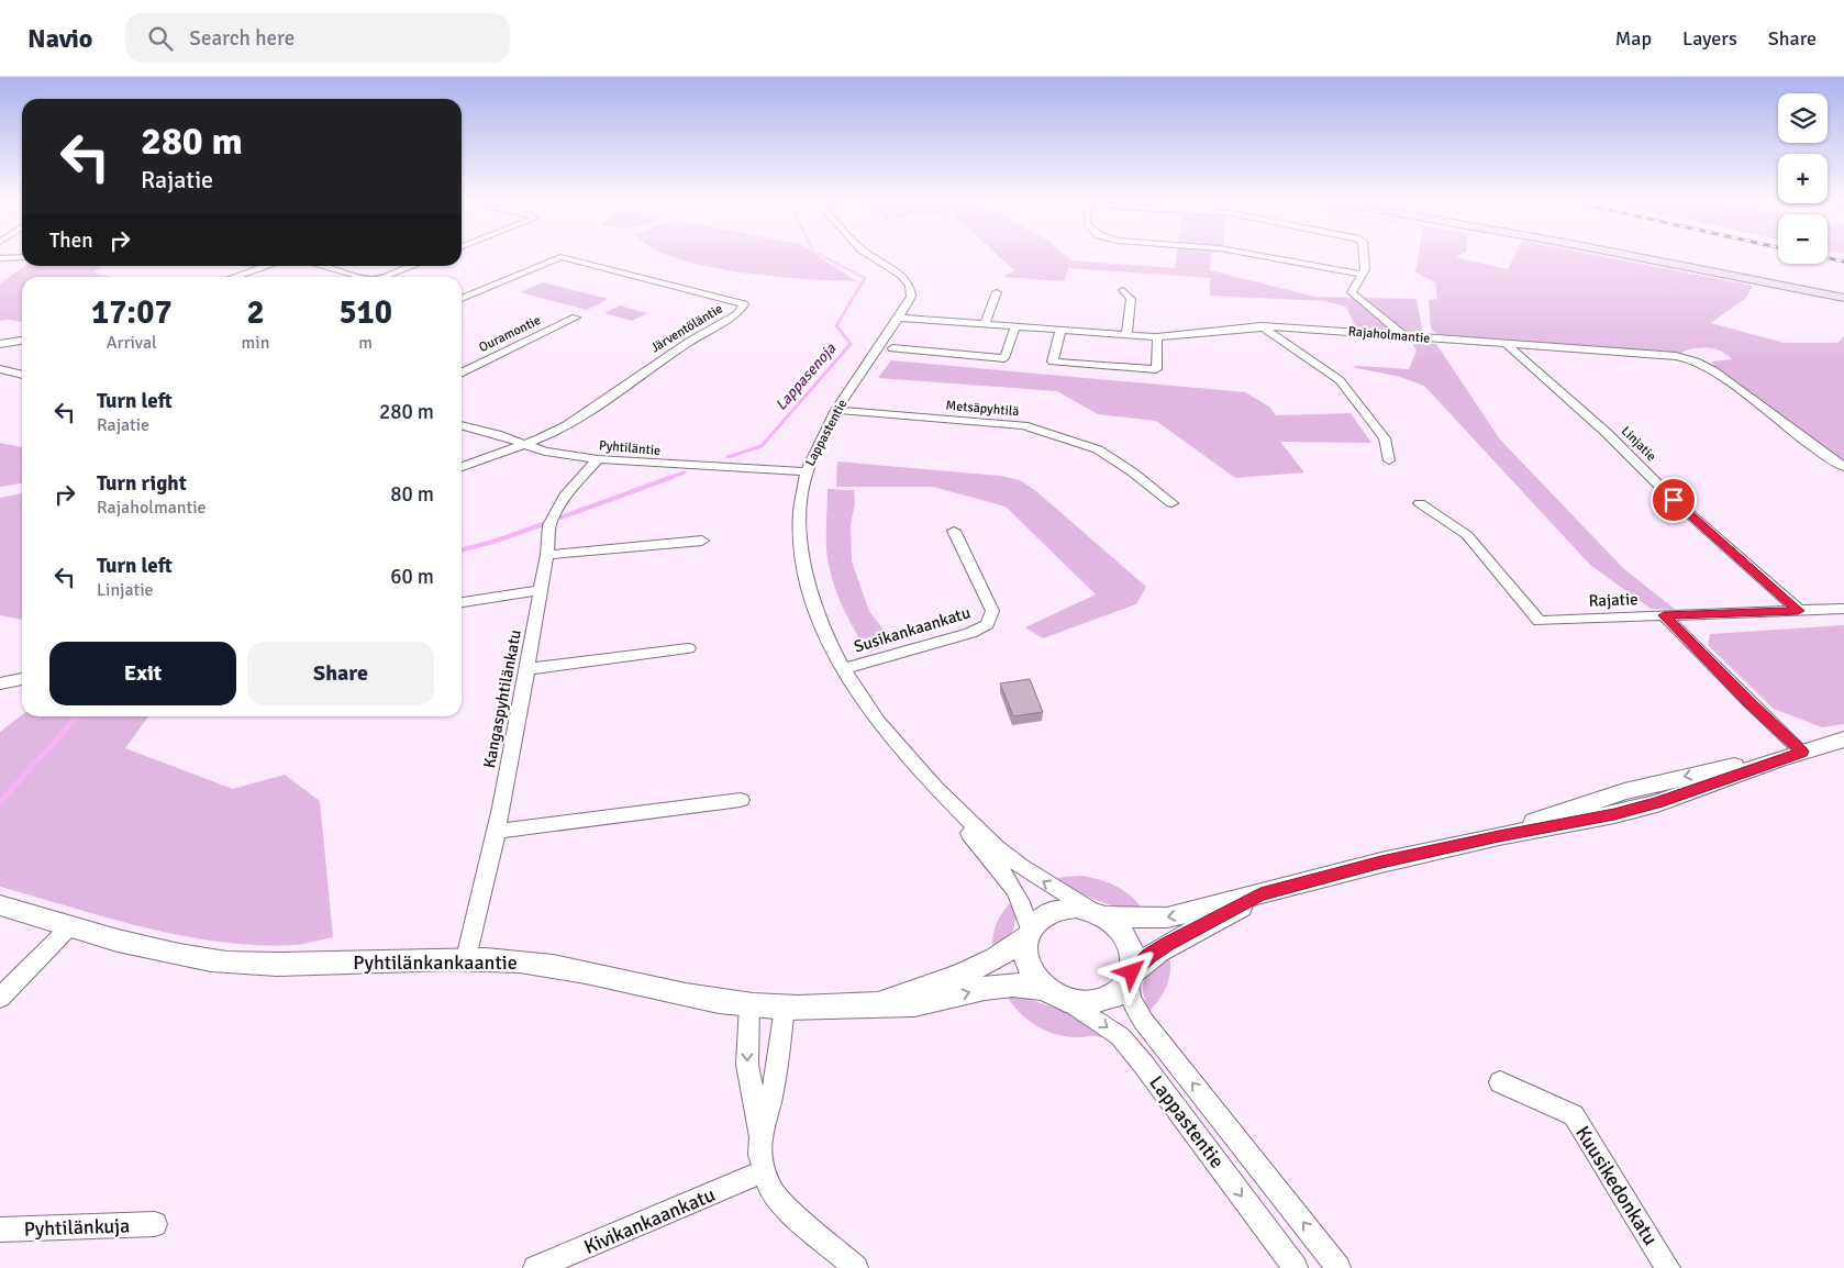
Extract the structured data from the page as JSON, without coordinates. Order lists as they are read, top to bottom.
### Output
{
  "streets": {
    "street": [
      "Järventöläntie",
      "Ouramontie",
      "Rajaholmantie",
      "Metsäpyhtilä",
      "Lappastentie",
      "Linjatie",
      "Pyhtiläntie",
      "Rajatie",
      "Susikankaankatu",
      "Kangaspyhtilänkatu",
      "Pyhtilänkankaantie",
      "Kuusikedonkatu",
      "Kivikankaankatu",
      "Pyhtilänkuja"
    ]
  },
  "crossings": [
    ["Järventöläntie", "Pyhtiläntie"],
    ["Rajaholmantie", "Lappastentie"],
    ["Rajaholmantie", "Linjatie"],
    ["Metsäpyhtilä", "Lappastentie"],
    ["Lappastentie", "Pyhtiläntie"],
    ["Lappastentie", "Susikankaankatu"],
    ["Lappastentie", "Pyhtilänkankaantie"],
    ["Pyhtiläntie", "Kangaspyhtilänkatu"],
    ["Kangaspyhtilänkatu", "Pyhtilänkankaantie"]
  ],
  "water": ["Lappasenoja"],
  "page": {
    "header": "Navio",
    "search": "Search here",
    "nav": ["Map", "Layers", "Share"],
    "map_buttons": ["+", "−"],
    "turn": ["280 m", "Rajatie"],
    "then": "Then",
    "eta": [
      "17:07",
      "Arrival",
      "2",
      "min",
      "510",
      "m"
    ],
    "list": [
      {
        "name": "Turn left",
        "note": "Rajatie",
        "value": "280 m"
      },
      {
        "name": "Turn right",
        "note": "Rajaholmantie",
        "value": "80 m"
      },
      {
        "name": "Turn left",
        "note": "Linjatie",
        "value": "60 m"
      }
    ],
    "buttons": ["Exit", "Share"]
  }
}
